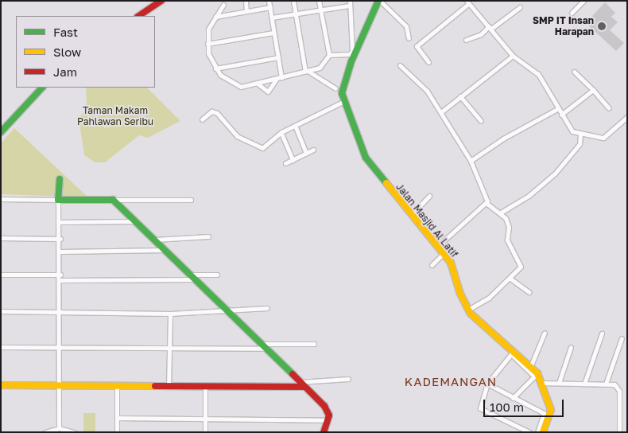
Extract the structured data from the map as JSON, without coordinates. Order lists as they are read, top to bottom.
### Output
{
  "streets": {
    "street": ["Jalan Masjid Al Latif"]
  },
  "districts": ["KADEMANGAN"],
  "parks": ["Taman Makam Pahlawan Seribu"],
  "places": ["SMP IT Insan Harapan"],
  "legend": ["Fast", "Slow", "Jam"],
  "scale_bar": "100 m"
}
